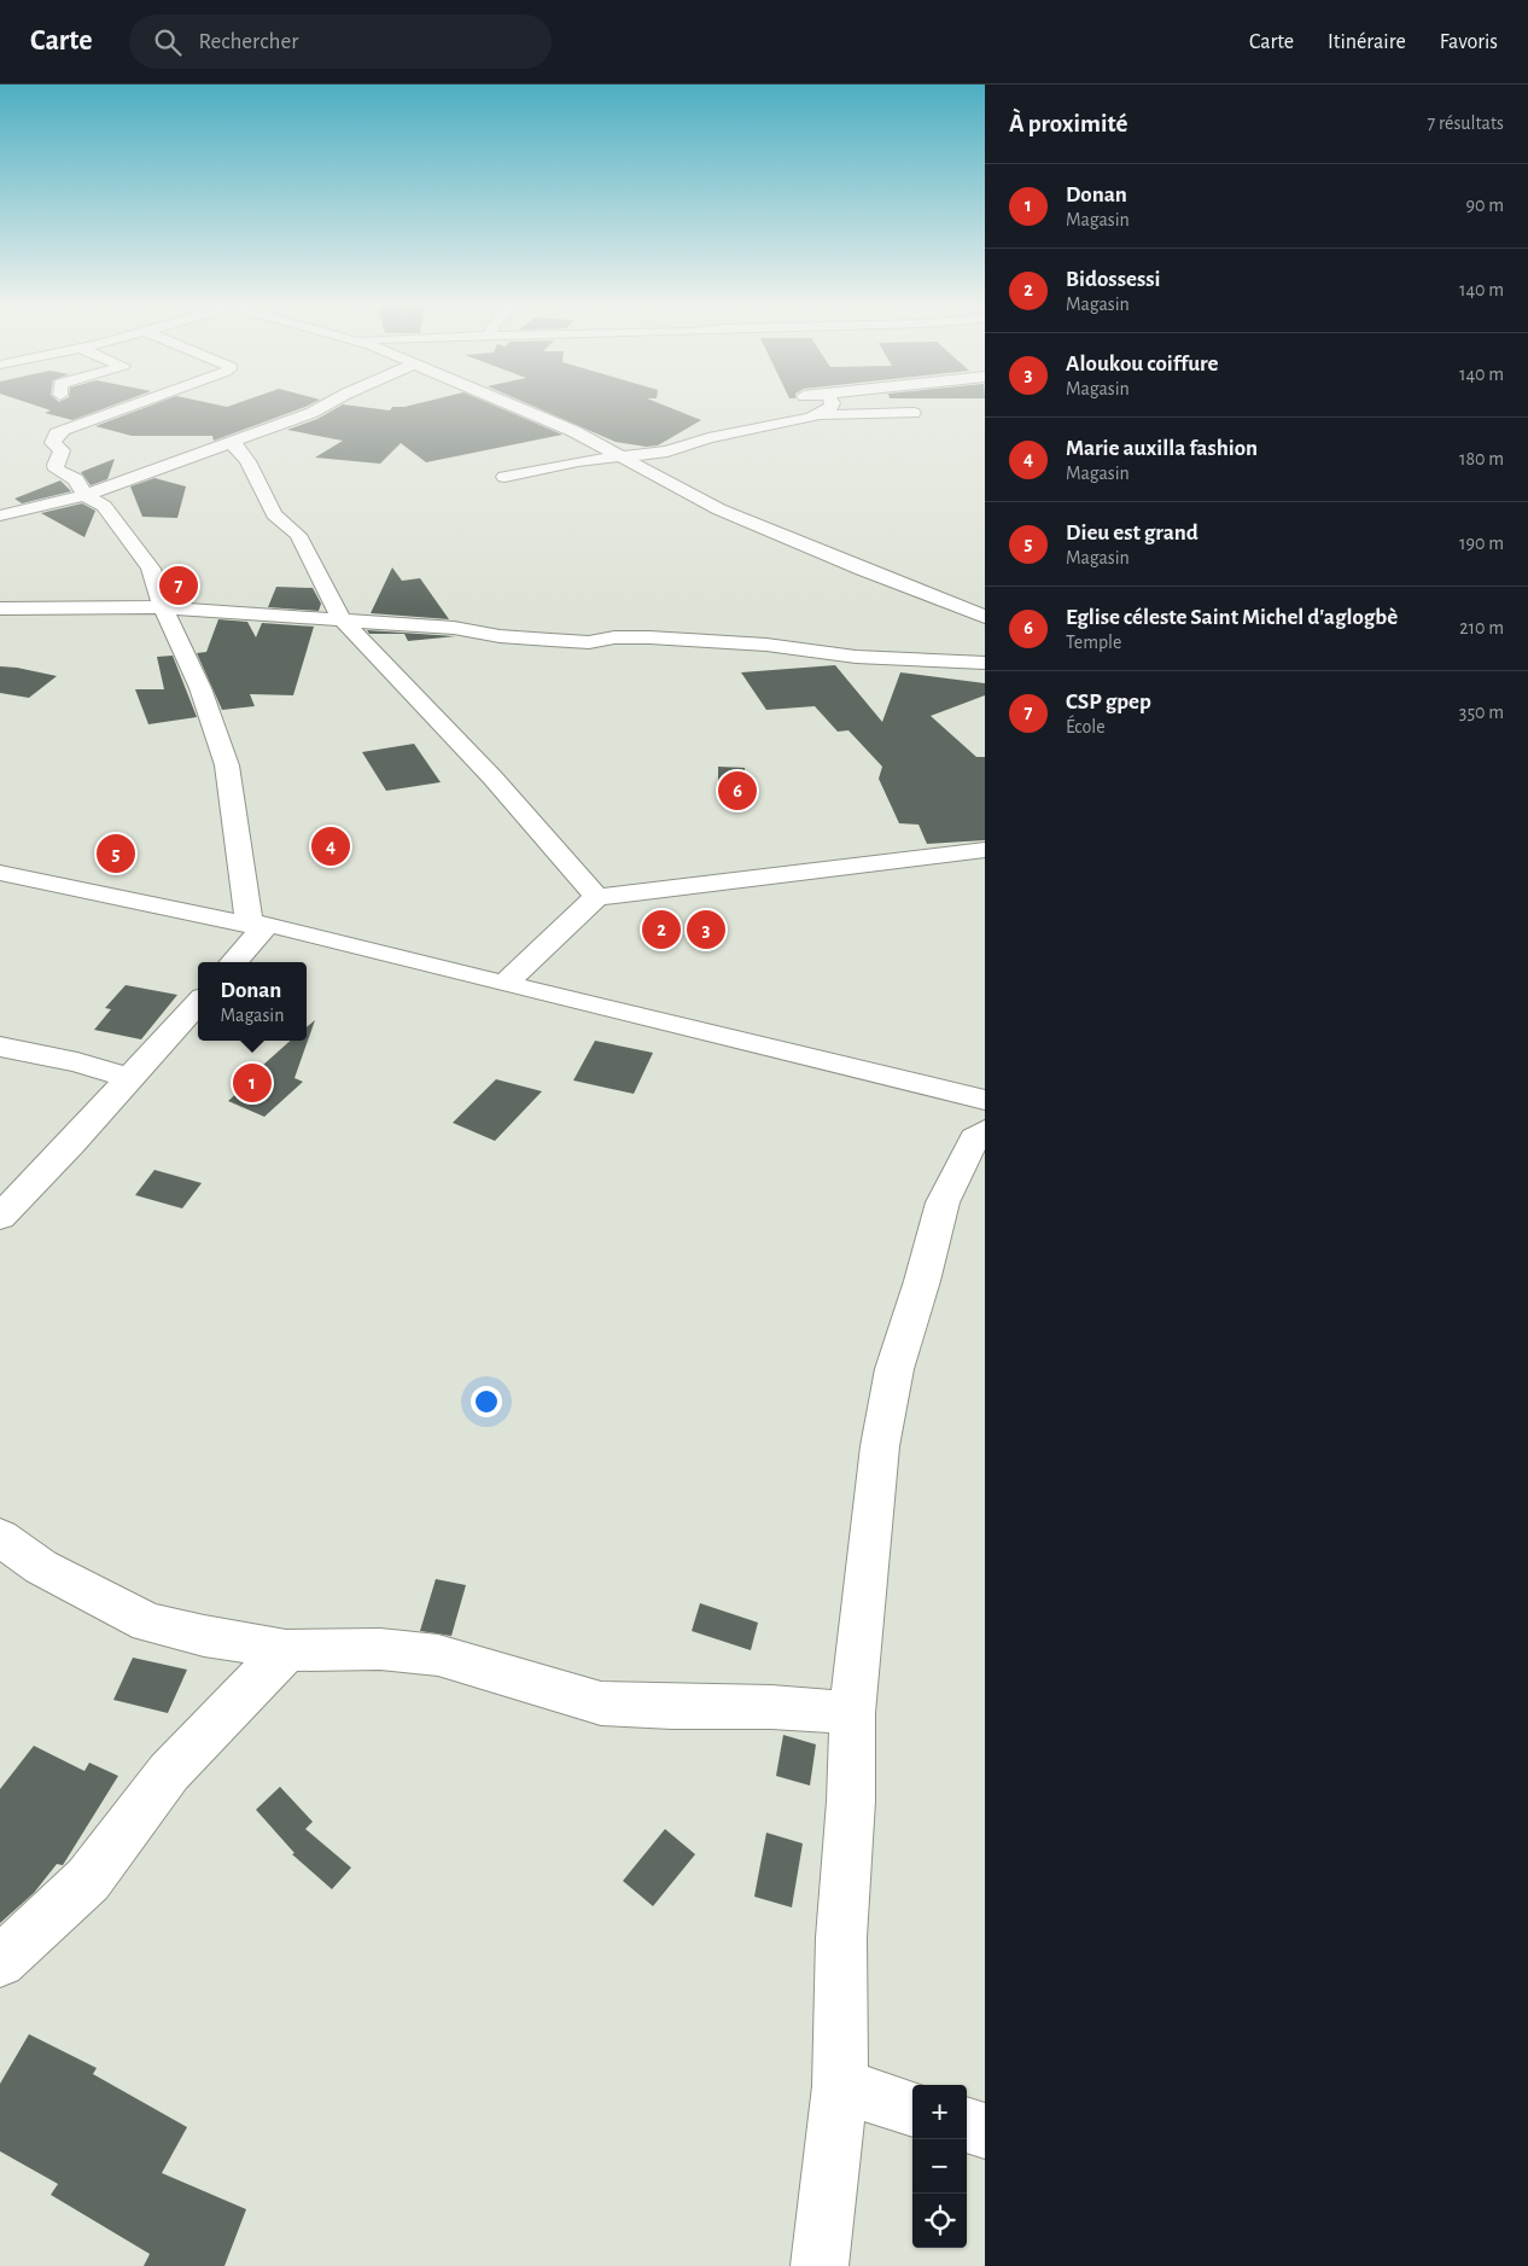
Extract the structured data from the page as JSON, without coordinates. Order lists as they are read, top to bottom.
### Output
{
  "page": {
    "header": "Carte",
    "search": "Rechercher",
    "nav": ["Carte", "Itinéraire", "Favoris"],
    "heading": ["À proximité", "7 résultats"],
    "list": [
      {
        "mark": "1",
        "name": "Donan",
        "note": "Magasin",
        "value": "90 m"
      },
      {
        "mark": "2",
        "name": "Bidossessi",
        "note": "Magasin",
        "value": "140 m"
      },
      {
        "mark": "3",
        "name": "Aloukou coiffure",
        "note": "Magasin",
        "value": "140 m"
      },
      {
        "mark": "4",
        "name": "Marie auxilla fashion",
        "note": "Magasin",
        "value": "180 m"
      },
      {
        "mark": "5",
        "name": "Dieu est grand",
        "note": "Magasin",
        "value": "190 m"
      },
      {
        "mark": "6",
        "name": "Eglise céleste Saint Michel d'aglogbè",
        "note": "Temple",
        "value": "210 m"
      },
      {
        "mark": "7",
        "name": "CSP gpep",
        "note": "École",
        "value": "350 m"
      }
    ],
    "pins": [
      "7",
      "6",
      "4",
      "5",
      "2",
      "3",
      "1"
    ],
    "popup": ["Donan", "Magasin"],
    "map_buttons": ["+", "−"]
  }
}
